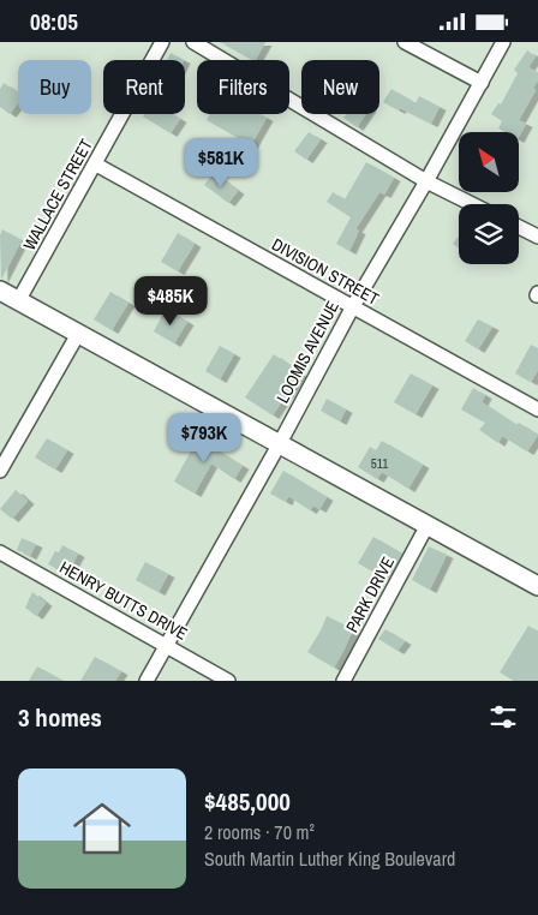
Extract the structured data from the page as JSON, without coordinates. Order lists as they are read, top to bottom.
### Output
{
  "streets": {
    "street": [
      "WALLACE STREET",
      "DIVISION STREET",
      "LOOMIS AVENUE",
      "PARK DRIVE",
      "HENRY BUTTS DRIVE"
    ]
  },
  "crossings": [
    ["WALLACE STREET", "DIVISION STREET"],
    ["DIVISION STREET", "LOOMIS AVENUE"],
    ["LOOMIS AVENUE", "HENRY BUTTS DRIVE"]
  ],
  "house_numbers": ["511"],
  "north": "top left",
  "page": {
    "status": "08:05",
    "chip": [
      "Buy",
      "Rent",
      "Filters",
      "New"
    ],
    "price": ["$581K", "$485K", "$793K"],
    "heading": "3 homes",
    "list": [
      {
        "name": "$485,000",
        "note": "2 rooms · 70 m² · South Martin Luther King Boulevard"
      }
    ]
  }
}
